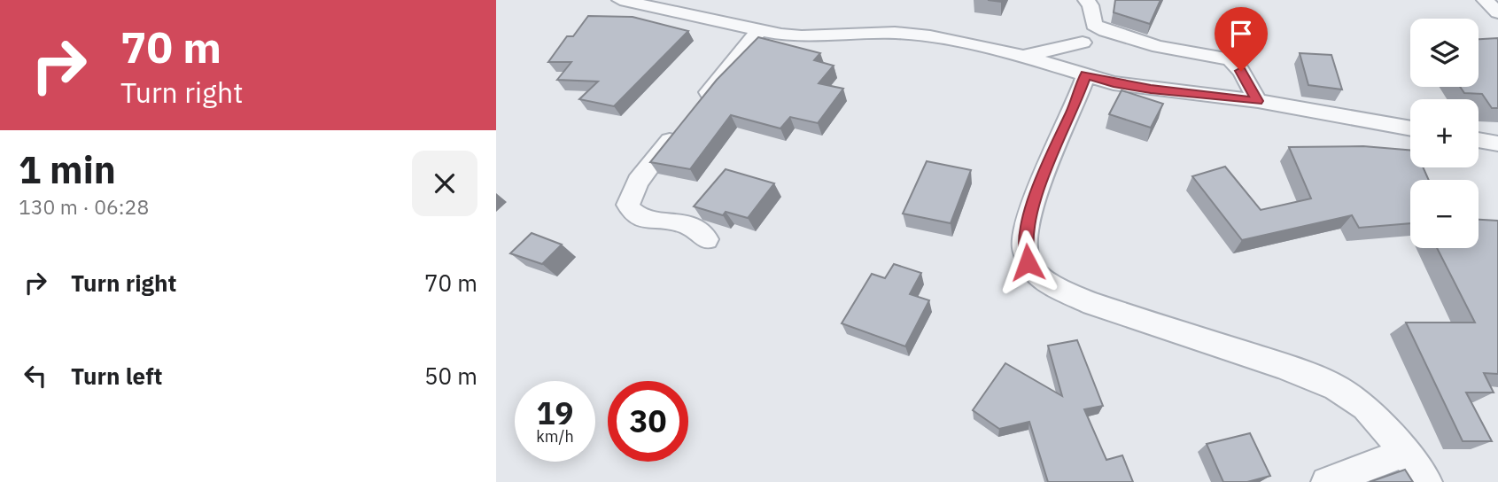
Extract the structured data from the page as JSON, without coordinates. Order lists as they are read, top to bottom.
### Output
{
  "page": {
    "turn": ["70 m", "Turn right"],
    "map_buttons": ["+", "−"],
    "heading": ["1 min", "130 m · 06:28"],
    "list": [
      {
        "name": "Turn right",
        "value": "70 m"
      },
      {
        "name": "Turn left",
        "value": "50 m"
      }
    ],
    "speed": "19 km/h",
    "limit": "30"
  }
}
